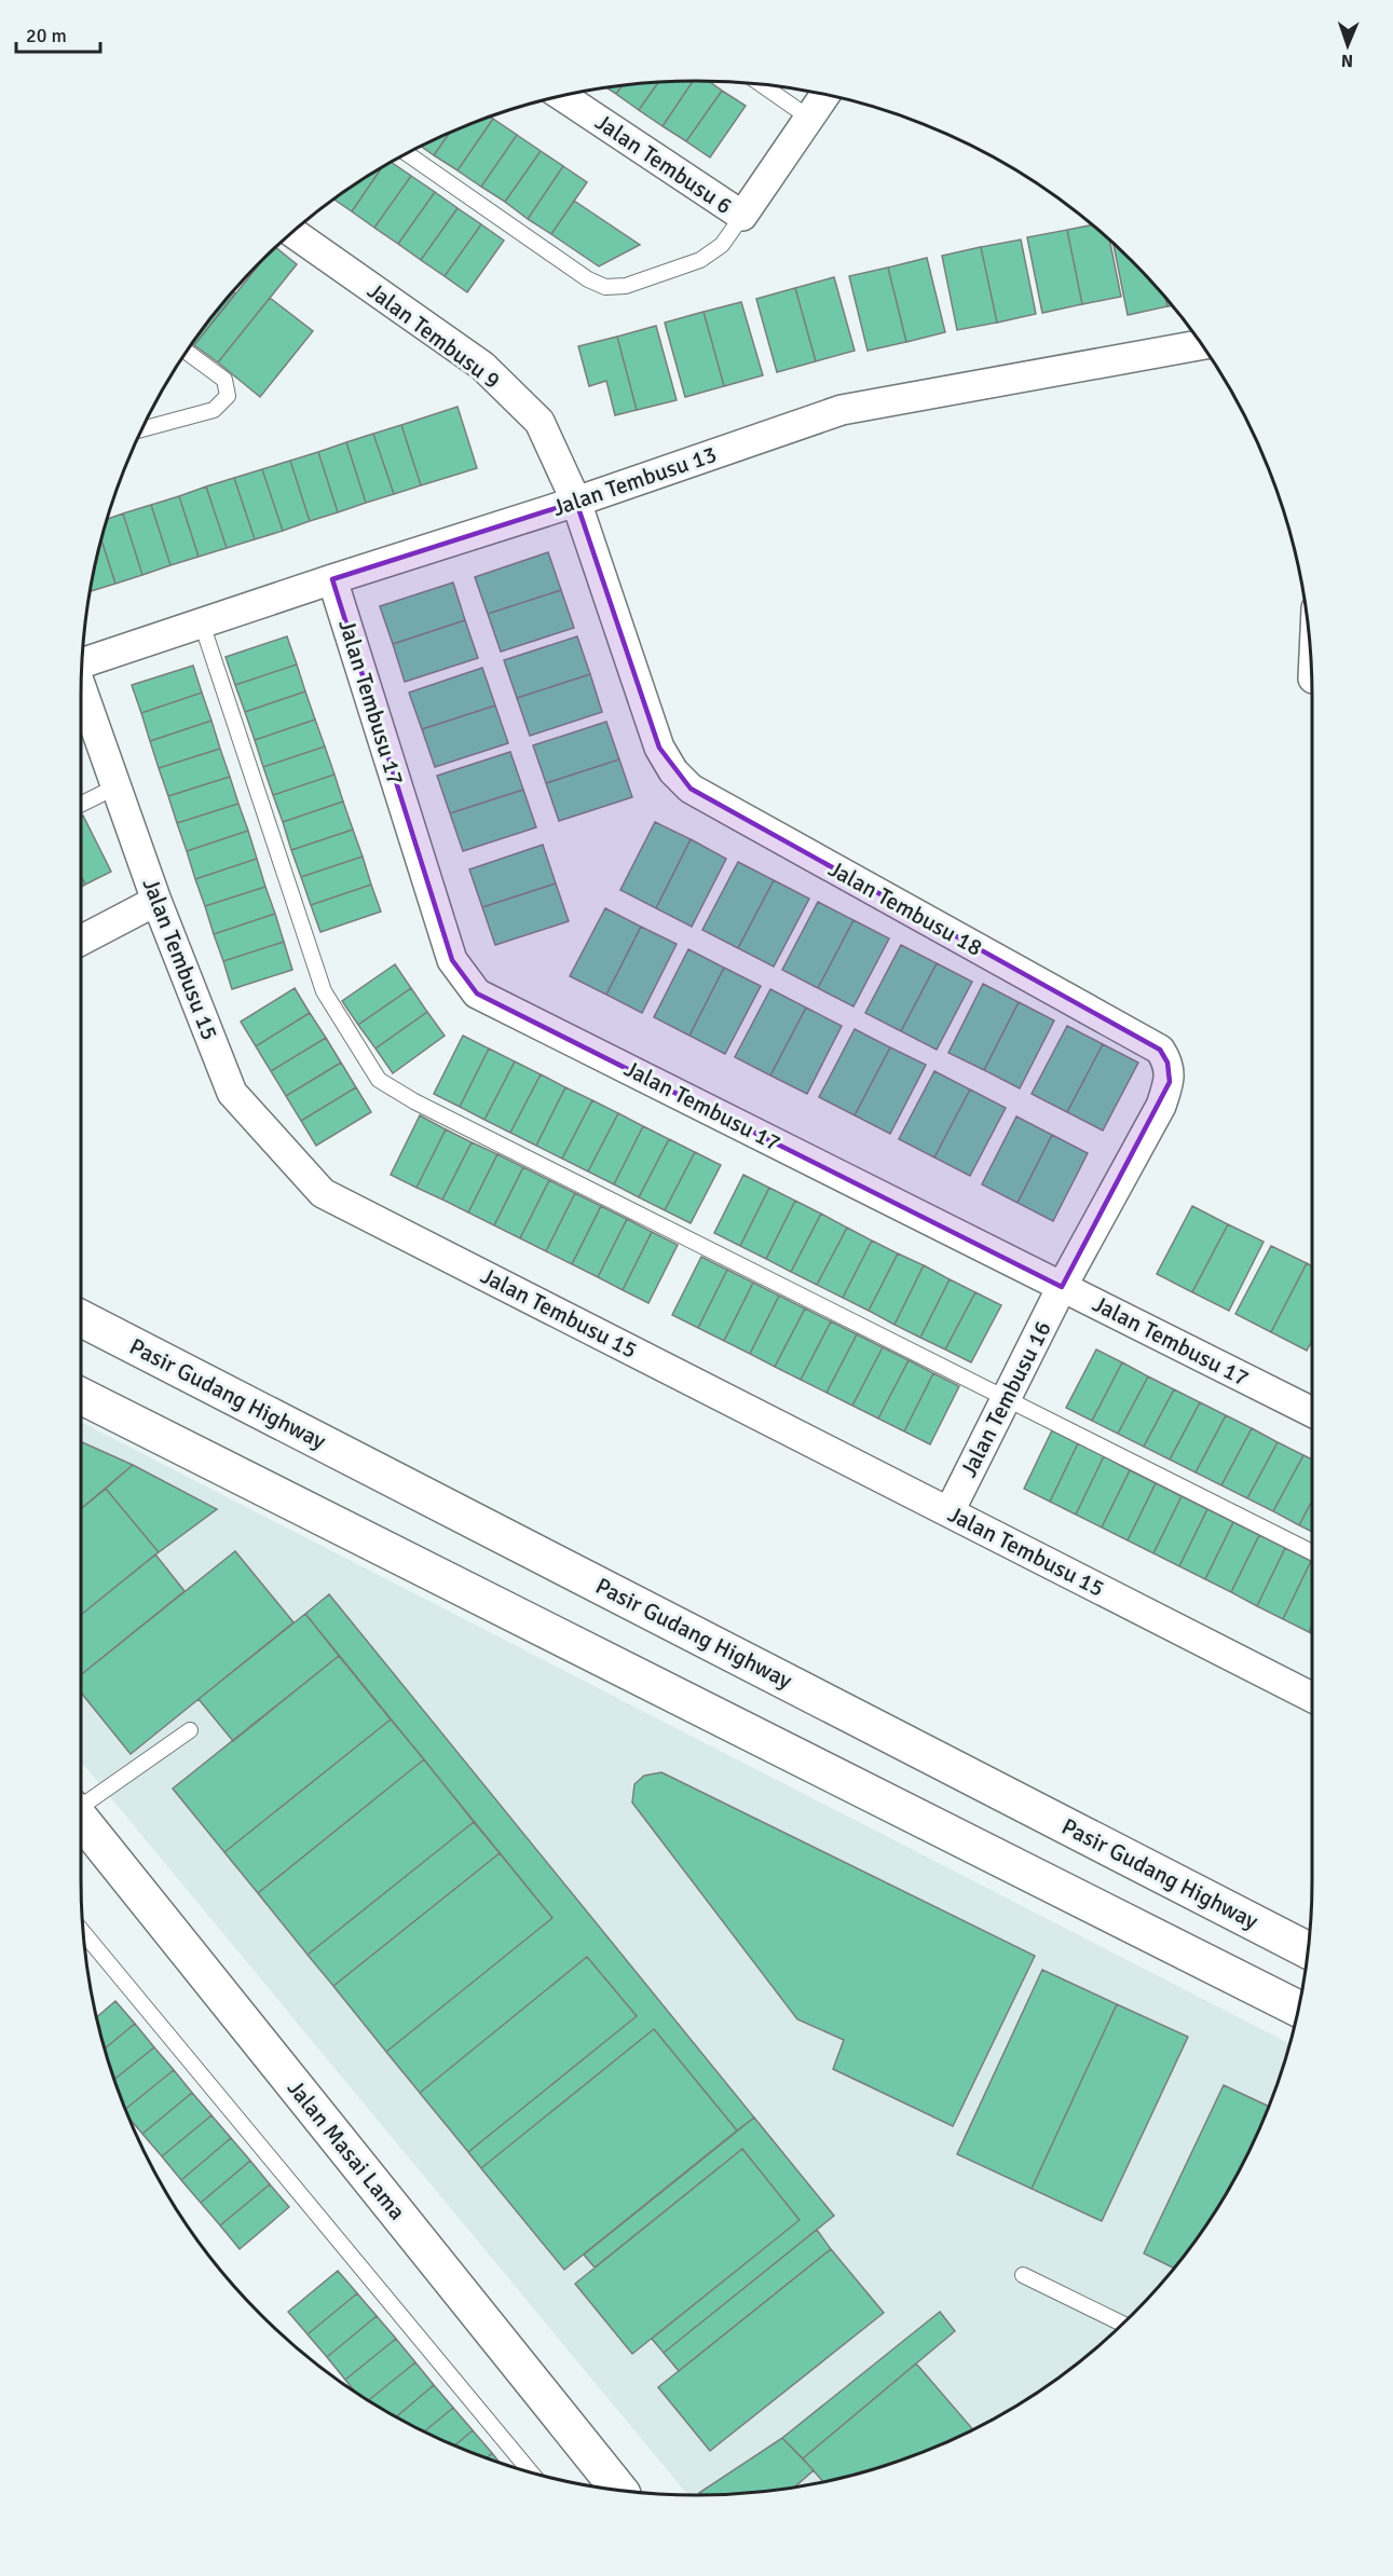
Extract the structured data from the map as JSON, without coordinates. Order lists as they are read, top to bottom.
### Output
{
  "streets": {
    "main road": ["Pasir Gudang Highway", "Jalan Masai Lama"],
    "street": [
      "Jalan Tembusu 6",
      "Jalan Tembusu 9",
      "Jalan Tembusu 13",
      "Jalan Tembusu 17",
      "Jalan Tembusu 18",
      "Jalan Tembusu 15",
      "Jalan Tembusu 16"
    ]
  },
  "crossings": [
    ["Jalan Tembusu 9", "Jalan Tembusu 13"],
    ["Jalan Tembusu 9", "Jalan Tembusu 18"],
    ["Jalan Tembusu 13", "Jalan Tembusu 17"],
    ["Jalan Tembusu 13", "Jalan Tembusu 18"],
    ["Jalan Tembusu 17", "Jalan Tembusu 18"],
    ["Jalan Tembusu 17", "Jalan Tembusu 16"],
    ["Jalan Tembusu 18", "Jalan Tembusu 16"],
    ["Jalan Tembusu 15", "Jalan Tembusu 16"]
  ],
  "scale_bar": "20 m",
  "north": "bottom"
}
